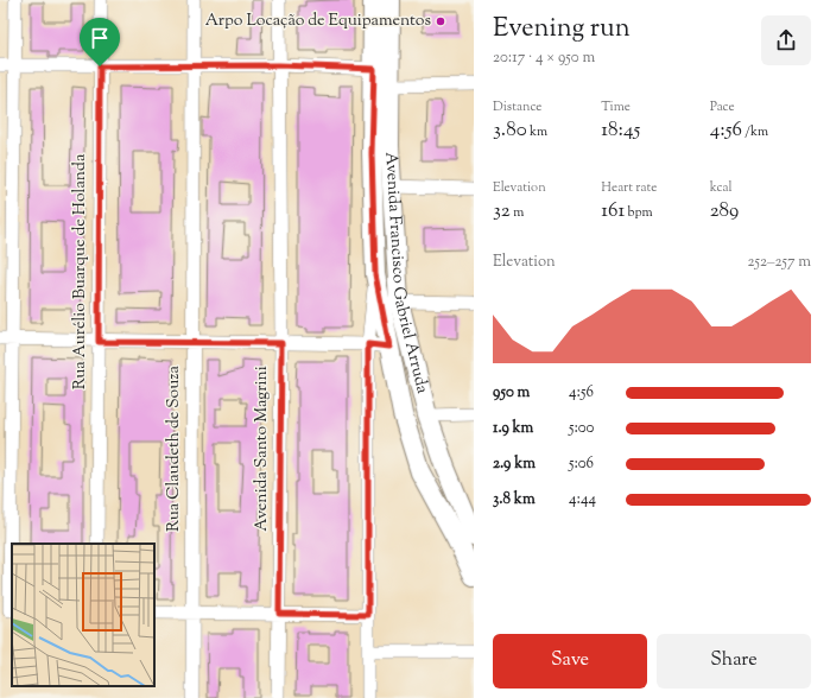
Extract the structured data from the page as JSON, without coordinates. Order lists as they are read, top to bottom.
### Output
{
  "streets": {
    "main road": ["Avenida Francisco Gabriel Arruda"],
    "street": ["Rua Aurélio Buarque de Holanda", "Rua Claudeth de Souza", "Avenida Santo Magrini"]
  },
  "places": ["Arpo Locação de Equipamentos"],
  "page": {
    "heading": ["Evening run", "20:17 · 4 × 950 m"],
    "stats": [
      ["Distance", "3.80 km"],
      ["Time", "18:45"],
      ["Pace", "4:56 /km"],
      ["Elevation", "32 m"],
      ["Heart rate", "161 bpm"],
      ["kcal", "289"]
    ],
    "chart": ["Elevation", "252–257 m"],
    "list": [
      {
        "name": "950 m",
        "note": "4:56"
      },
      {
        "name": "1.9 km",
        "note": "5:00"
      },
      {
        "name": "2.9 km",
        "note": "5:06"
      },
      {
        "name": "3.8 km",
        "note": "4:44"
      }
    ],
    "buttons": ["Save", "Share"]
  }
}
